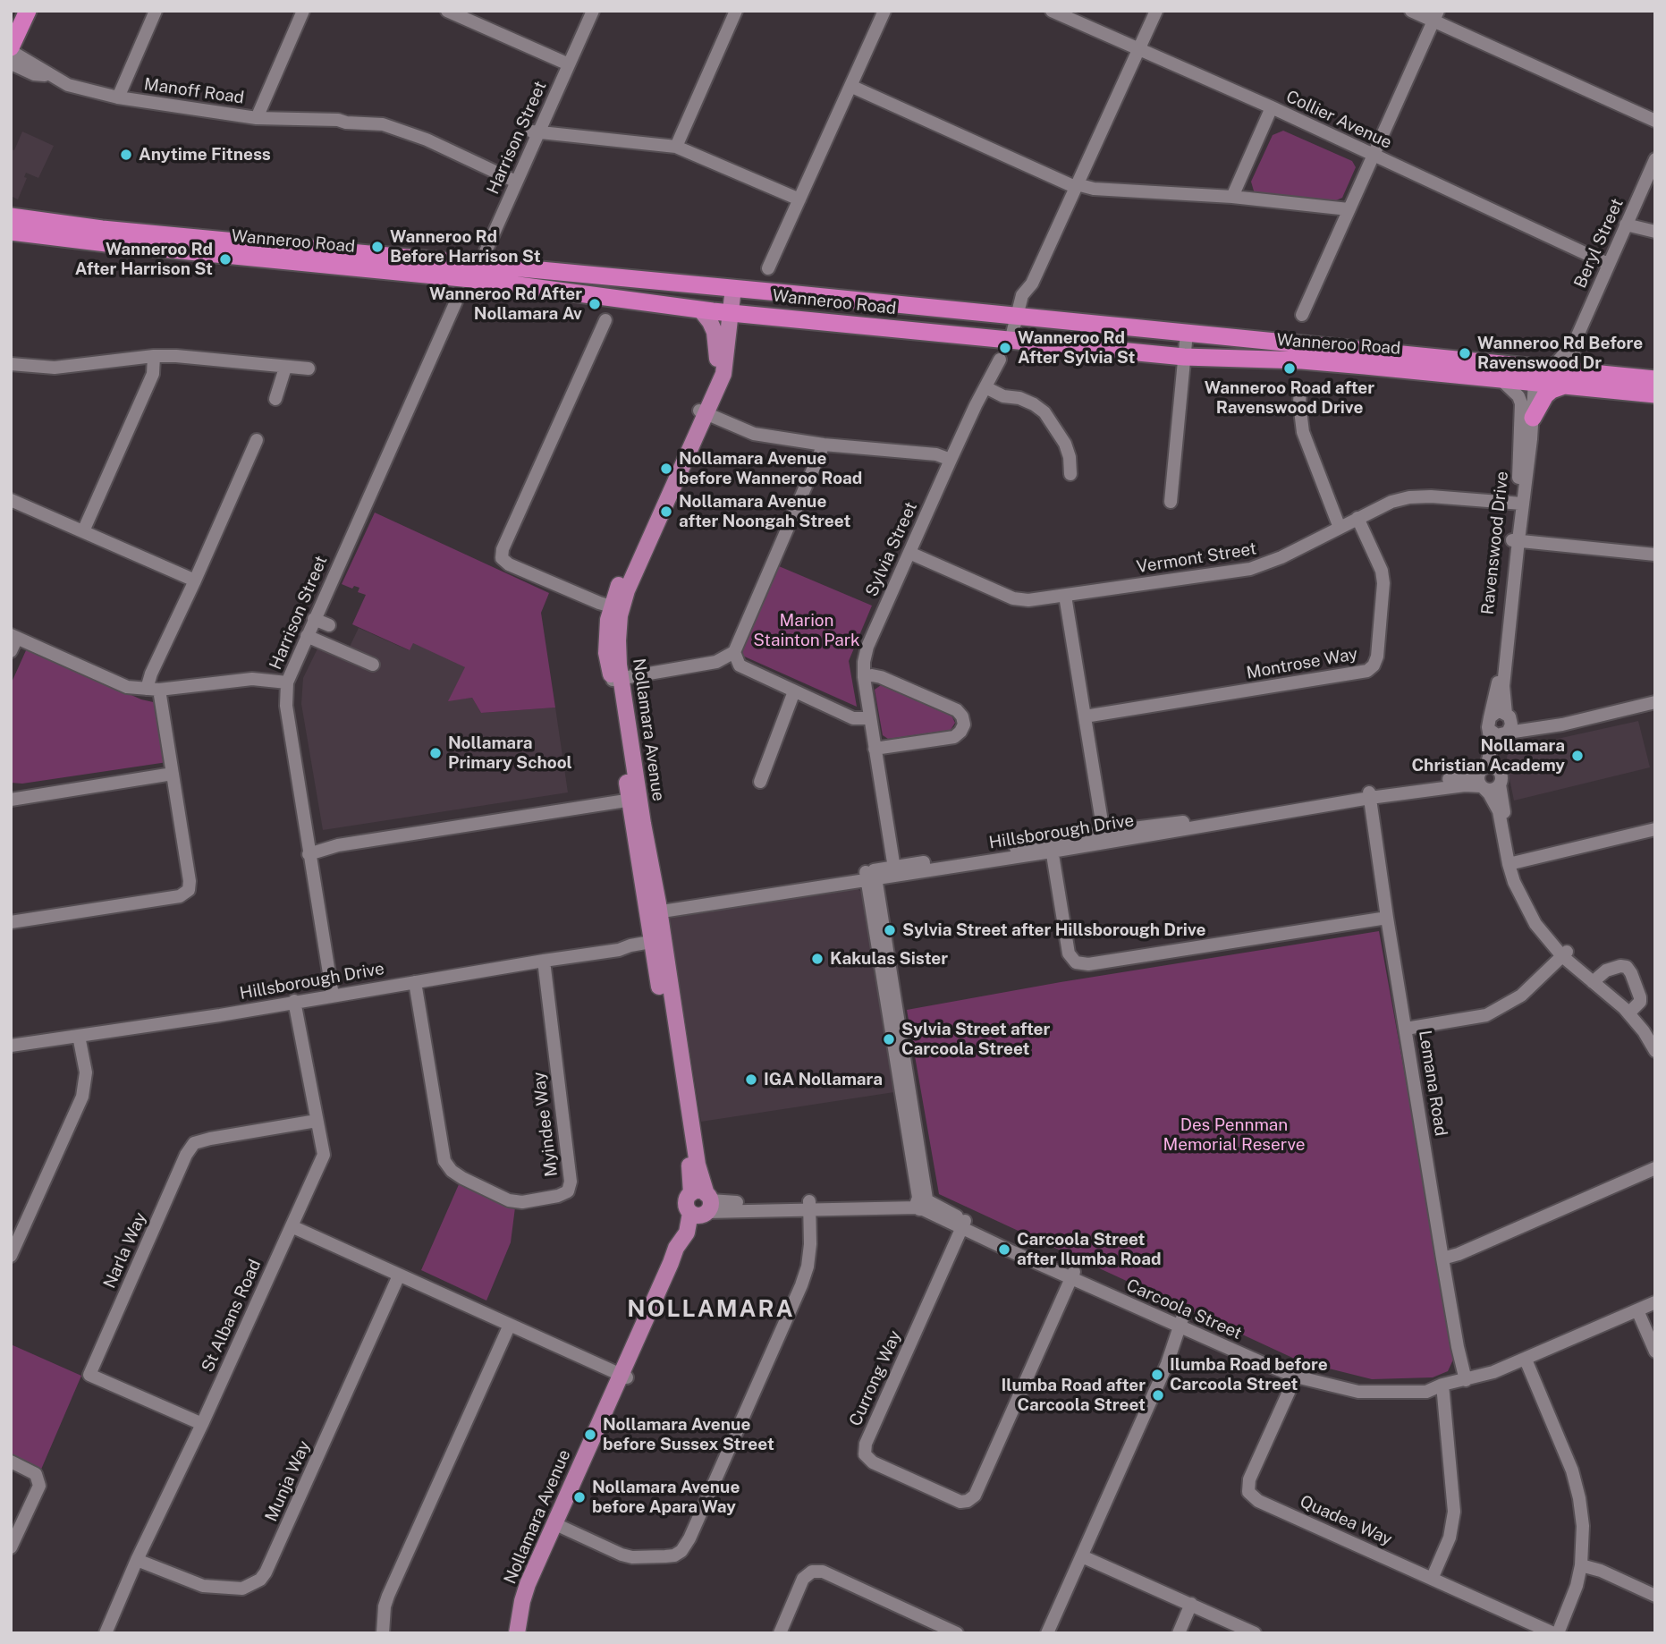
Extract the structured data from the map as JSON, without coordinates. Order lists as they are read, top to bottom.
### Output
{
  "streets": {
    "highway": ["Wanneroo Road"],
    "main road": ["Nollamara Avenue"],
    "street": [
      "Manoff Road",
      "Collier Avenue",
      "Harrison Street",
      "Beryl Street",
      "Ravenswood Drive",
      "Sylvia Street",
      "Vermont Street",
      "Montrose Way",
      "Hillsborough Drive",
      "Lemana Road",
      "Myindee Way",
      "Narla Way",
      "Carcoola Street",
      "St Albans Road",
      "Currong Way",
      "Munja Way",
      "Quadea Way"
    ]
  },
  "crossings": [
    ["Manoff Road", "Harrison Street"],
    ["Collier Avenue", "Beryl Street"],
    ["Harrison Street", "Wanneroo Road"],
    ["Harrison Street", "Hillsborough Drive"],
    ["Wanneroo Road", "Beryl Street"],
    ["Wanneroo Road", "Ravenswood Drive"],
    ["Wanneroo Road", "Nollamara Avenue"],
    ["Ravenswood Drive", "Vermont Street"],
    ["Ravenswood Drive", "Hillsborough Drive"],
    ["Sylvia Street", "Vermont Street"],
    ["Sylvia Street", "Hillsborough Drive"],
    ["Vermont Street", "Montrose Way"],
    ["Nollamara Avenue", "Hillsborough Drive"],
    ["Nollamara Avenue", "Carcoola Street"],
    ["Hillsborough Drive", "Lemana Road"],
    ["Hillsborough Drive", "Myindee Way"],
    ["Hillsborough Drive", "St Albans Road"],
    ["Lemana Road", "Carcoola Street"],
    ["Narla Way", "St Albans Road"],
    ["Carcoola Street", "Currong Way"],
    ["Carcoola Street", "Quadea Way"],
    ["St Albans Road", "Munja Way"]
  ],
  "districts": ["NOLLAMARA"],
  "parks": ["Marion Stainton Park", "Des Pennman Memorial Reserve"],
  "places": [
    "Anytime Fitness",
    "Wanneroo Rd Before Harrison St",
    "Wanneroo Rd After Harrison St",
    "Wanneroo Rd After Nollamara Av",
    "Wanneroo Rd After Sylvia St",
    "Wanneroo Rd Before Ravenswood Dr",
    "Wanneroo Road after Ravenswood Drive",
    "Nollamara Avenue before Wanneroo Road",
    "Nollamara Avenue after Noongah Street",
    "Nollamara Primary School",
    "Nollamara Christian Academy",
    "Sylvia Street after Hillsborough Drive",
    "Kakulas Sister",
    "Sylvia Street after Carcoola Street",
    "IGA Nollamara",
    "Carcoola Street after Ilumba Road",
    "Ilumba Road before Carcoola Street",
    "Ilumba Road after Carcoola Street",
    "Nollamara Avenue before Sussex Street",
    "Nollamara Avenue before Apara Way"
  ]
}
